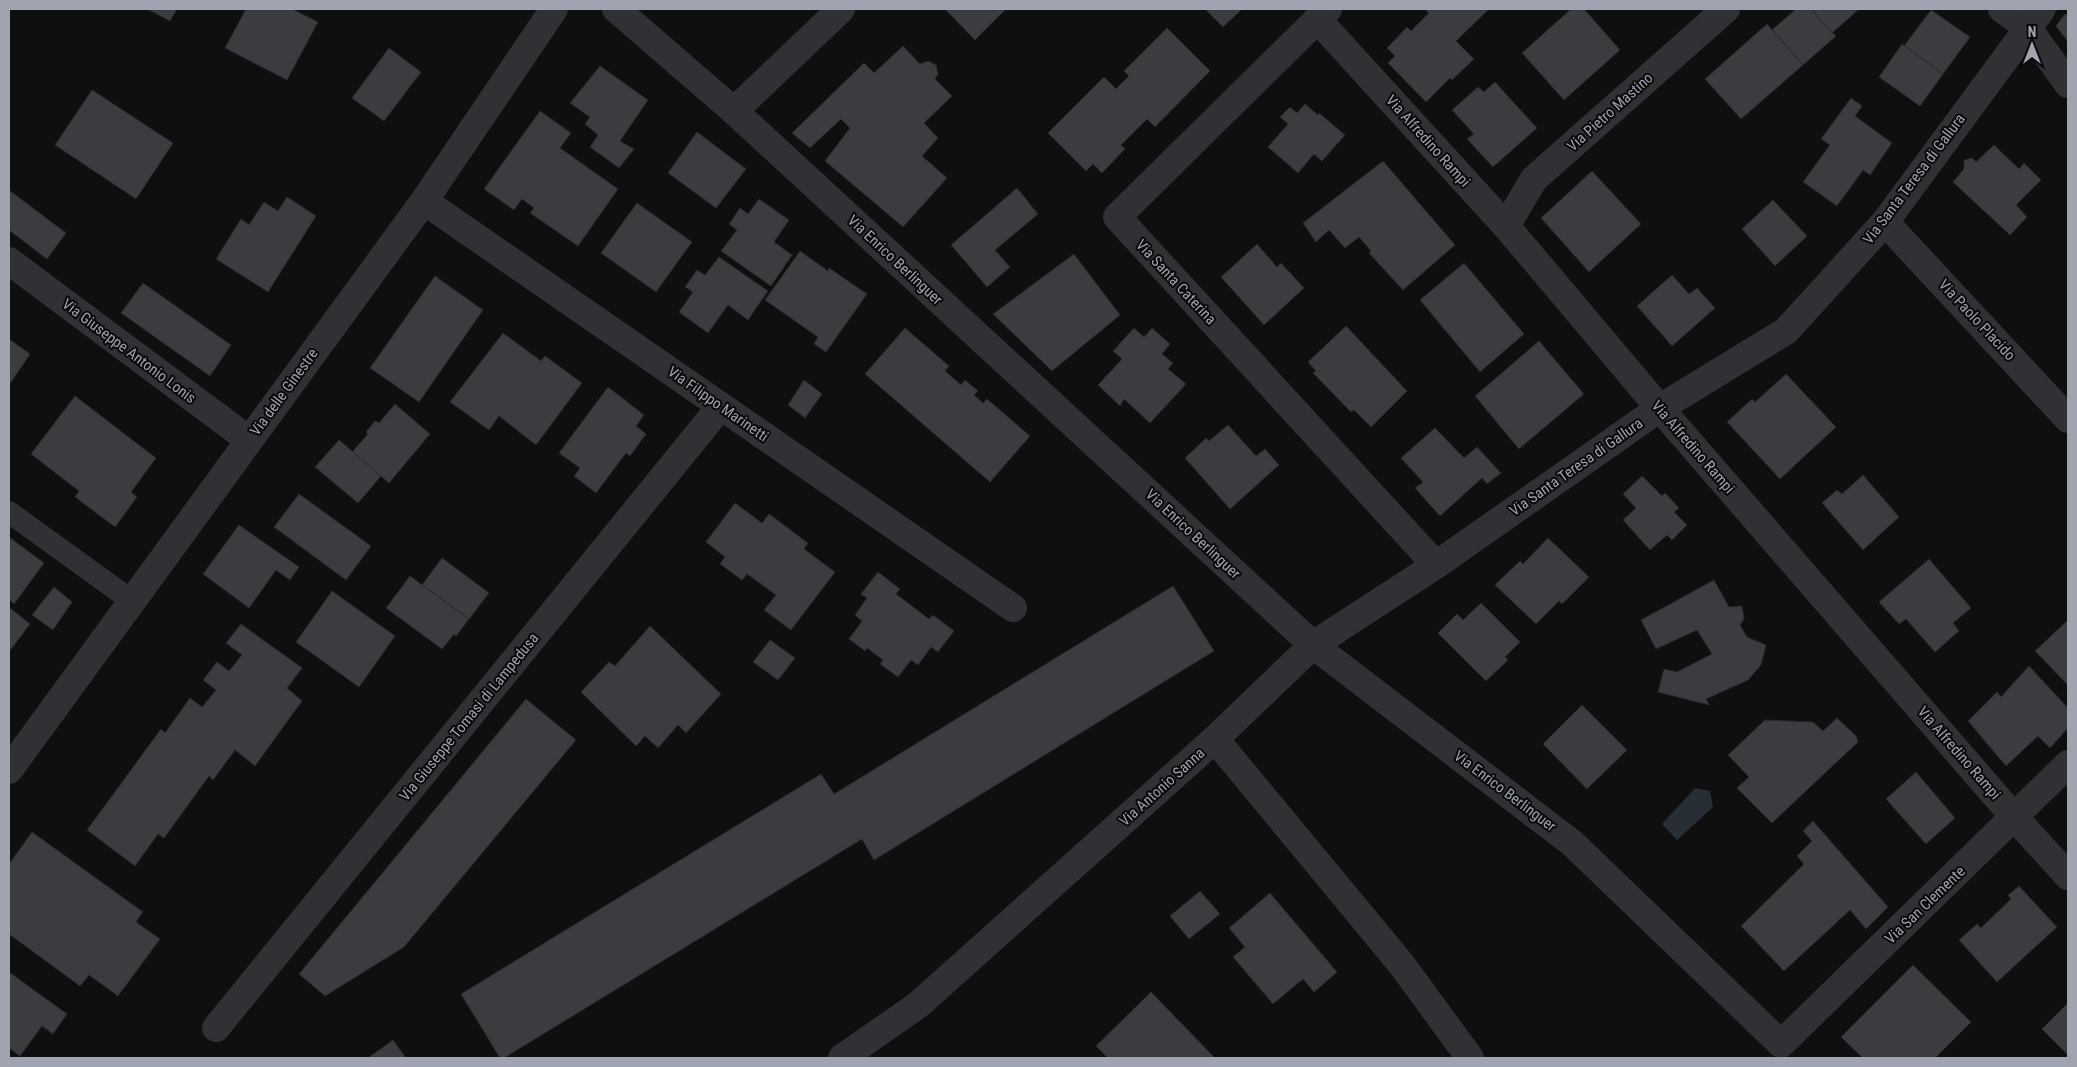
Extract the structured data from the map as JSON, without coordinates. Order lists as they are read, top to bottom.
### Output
{
  "streets": {
    "street": [
      "Via Pietro Mastino",
      "Via Alfredino Rampi",
      "Via Santa Teresa di Gallura",
      "Via Enrico Berlinguer",
      "Via Santa Caterina",
      "Via Paolo Placido",
      "Via Giuseppe Antonio Lonis",
      "Via delle Ginestre",
      "Via Filippo Marinetti",
      "Via Giuseppe Tomasi di Lampedusa",
      "Via Antonio Sanna",
      "Via San Clemente"
    ]
  },
  "crossings": [
    ["Via Pietro Mastino", "Via Alfredino Rampi"],
    ["Via Alfredino Rampi", "Via Santa Teresa di Gallura"],
    ["Via Alfredino Rampi", "Via Santa Caterina"],
    ["Via Alfredino Rampi", "Via San Clemente"],
    ["Via Santa Teresa di Gallura", "Via Enrico Berlinguer"],
    ["Via Santa Teresa di Gallura", "Via Santa Caterina"],
    ["Via Santa Teresa di Gallura", "Via Paolo Placido"],
    ["Via Santa Teresa di Gallura", "Via Antonio Sanna"],
    ["Via Enrico Berlinguer", "Via San Clemente"],
    ["Via Giuseppe Antonio Lonis", "Via delle Ginestre"],
    ["Via delle Ginestre", "Via Filippo Marinetti"],
    ["Via Filippo Marinetti", "Via Giuseppe Tomasi di Lampedusa"]
  ],
  "north": "top"
}
